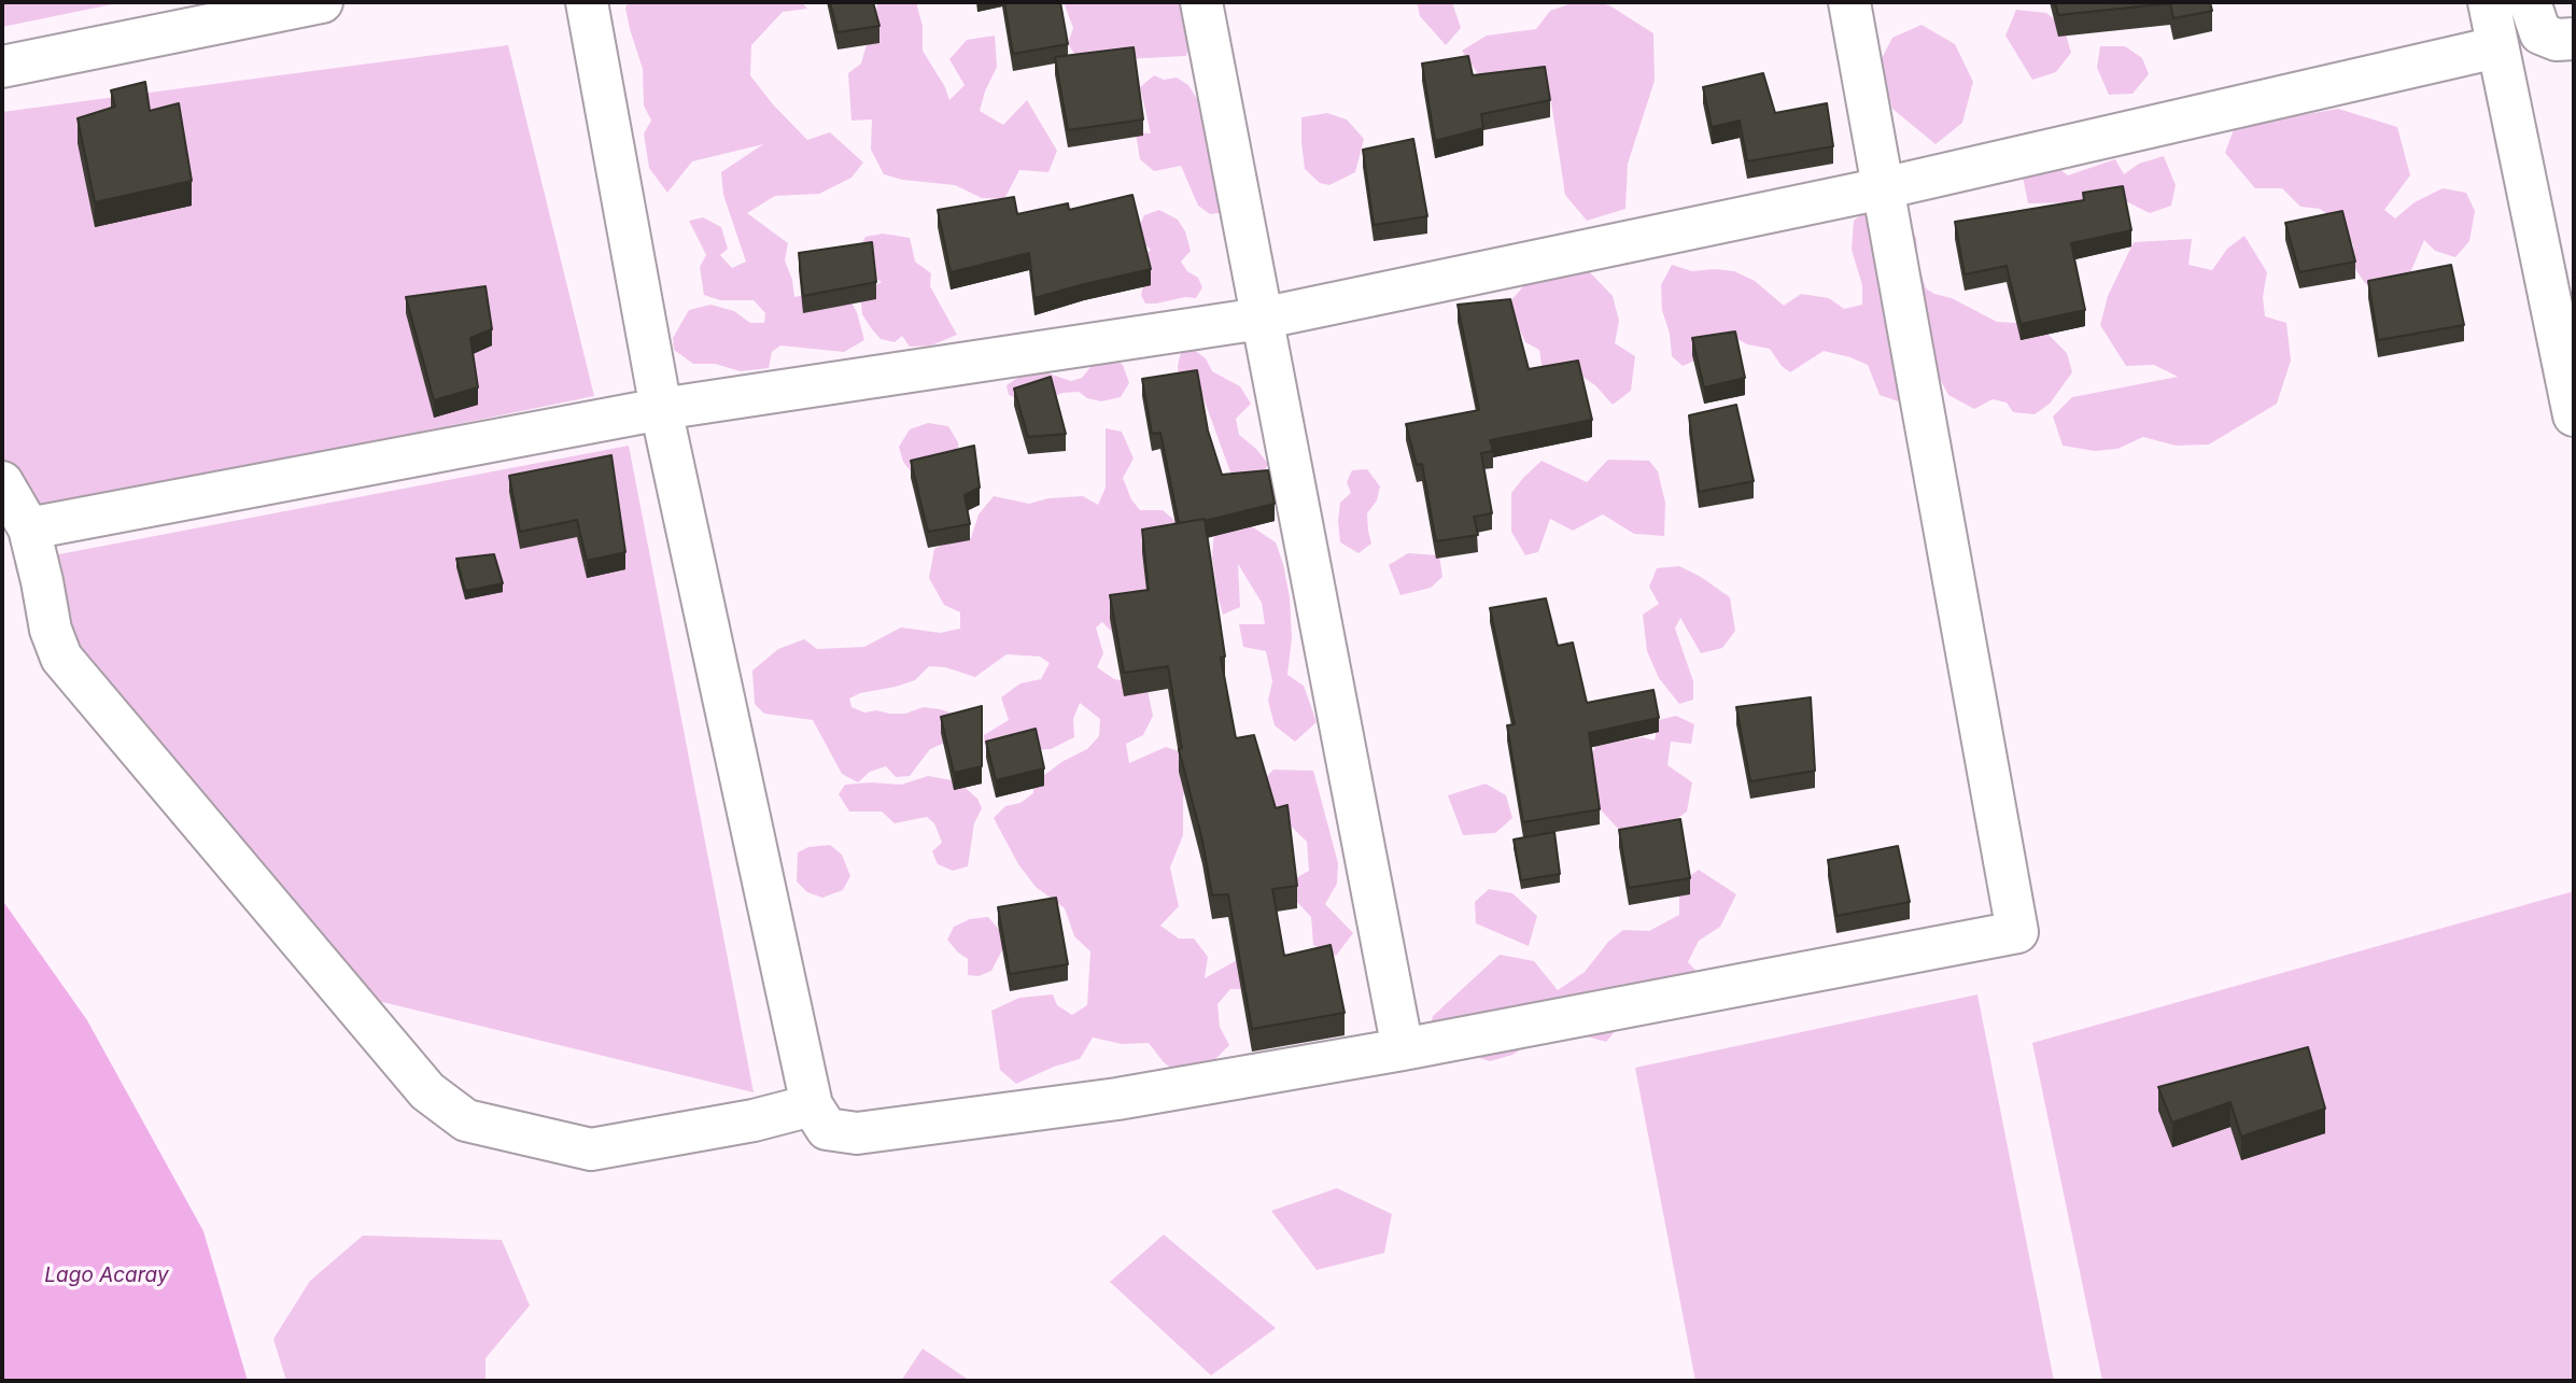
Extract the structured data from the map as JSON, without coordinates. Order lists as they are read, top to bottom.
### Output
{
  "water": ["Lago Acaray"]
}
